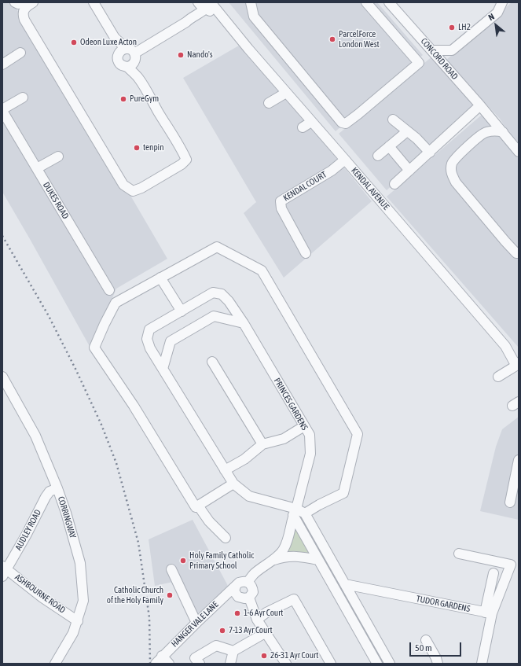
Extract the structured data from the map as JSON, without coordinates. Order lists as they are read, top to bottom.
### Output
{
  "streets": {
    "street": [
      "CONCORD ROAD",
      "KENDAL COURT",
      "KENDAL AVENUE",
      "DUKES ROAD",
      "PRINCES GARDENS",
      "CORRINGWAY",
      "AUDLEY ROAD",
      "ASHBOURNE ROAD",
      "TUDOR GARDENS",
      "HANGER VALE LANE"
    ]
  },
  "crossings": [
    ["KENDAL COURT", "KENDAL AVENUE"],
    ["PRINCES GARDENS", "TUDOR GARDENS"],
    ["CORRINGWAY", "AUDLEY ROAD"],
    ["CORRINGWAY", "ASHBOURNE ROAD"],
    ["AUDLEY ROAD", "ASHBOURNE ROAD"]
  ],
  "places": [
    "LH2",
    "ParcelForce London West",
    "Odeon Luxe Acton",
    "Nando's",
    "PureGym",
    "tenpin",
    "Holy Family Catholic Primary School",
    "Catholic Church of the Holy Family",
    "1-6 Ayr Court",
    "7-13 Ayr Court",
    "26-31 Ayr Court"
  ],
  "scale_bar": "50 m",
  "north": "top left"
}
